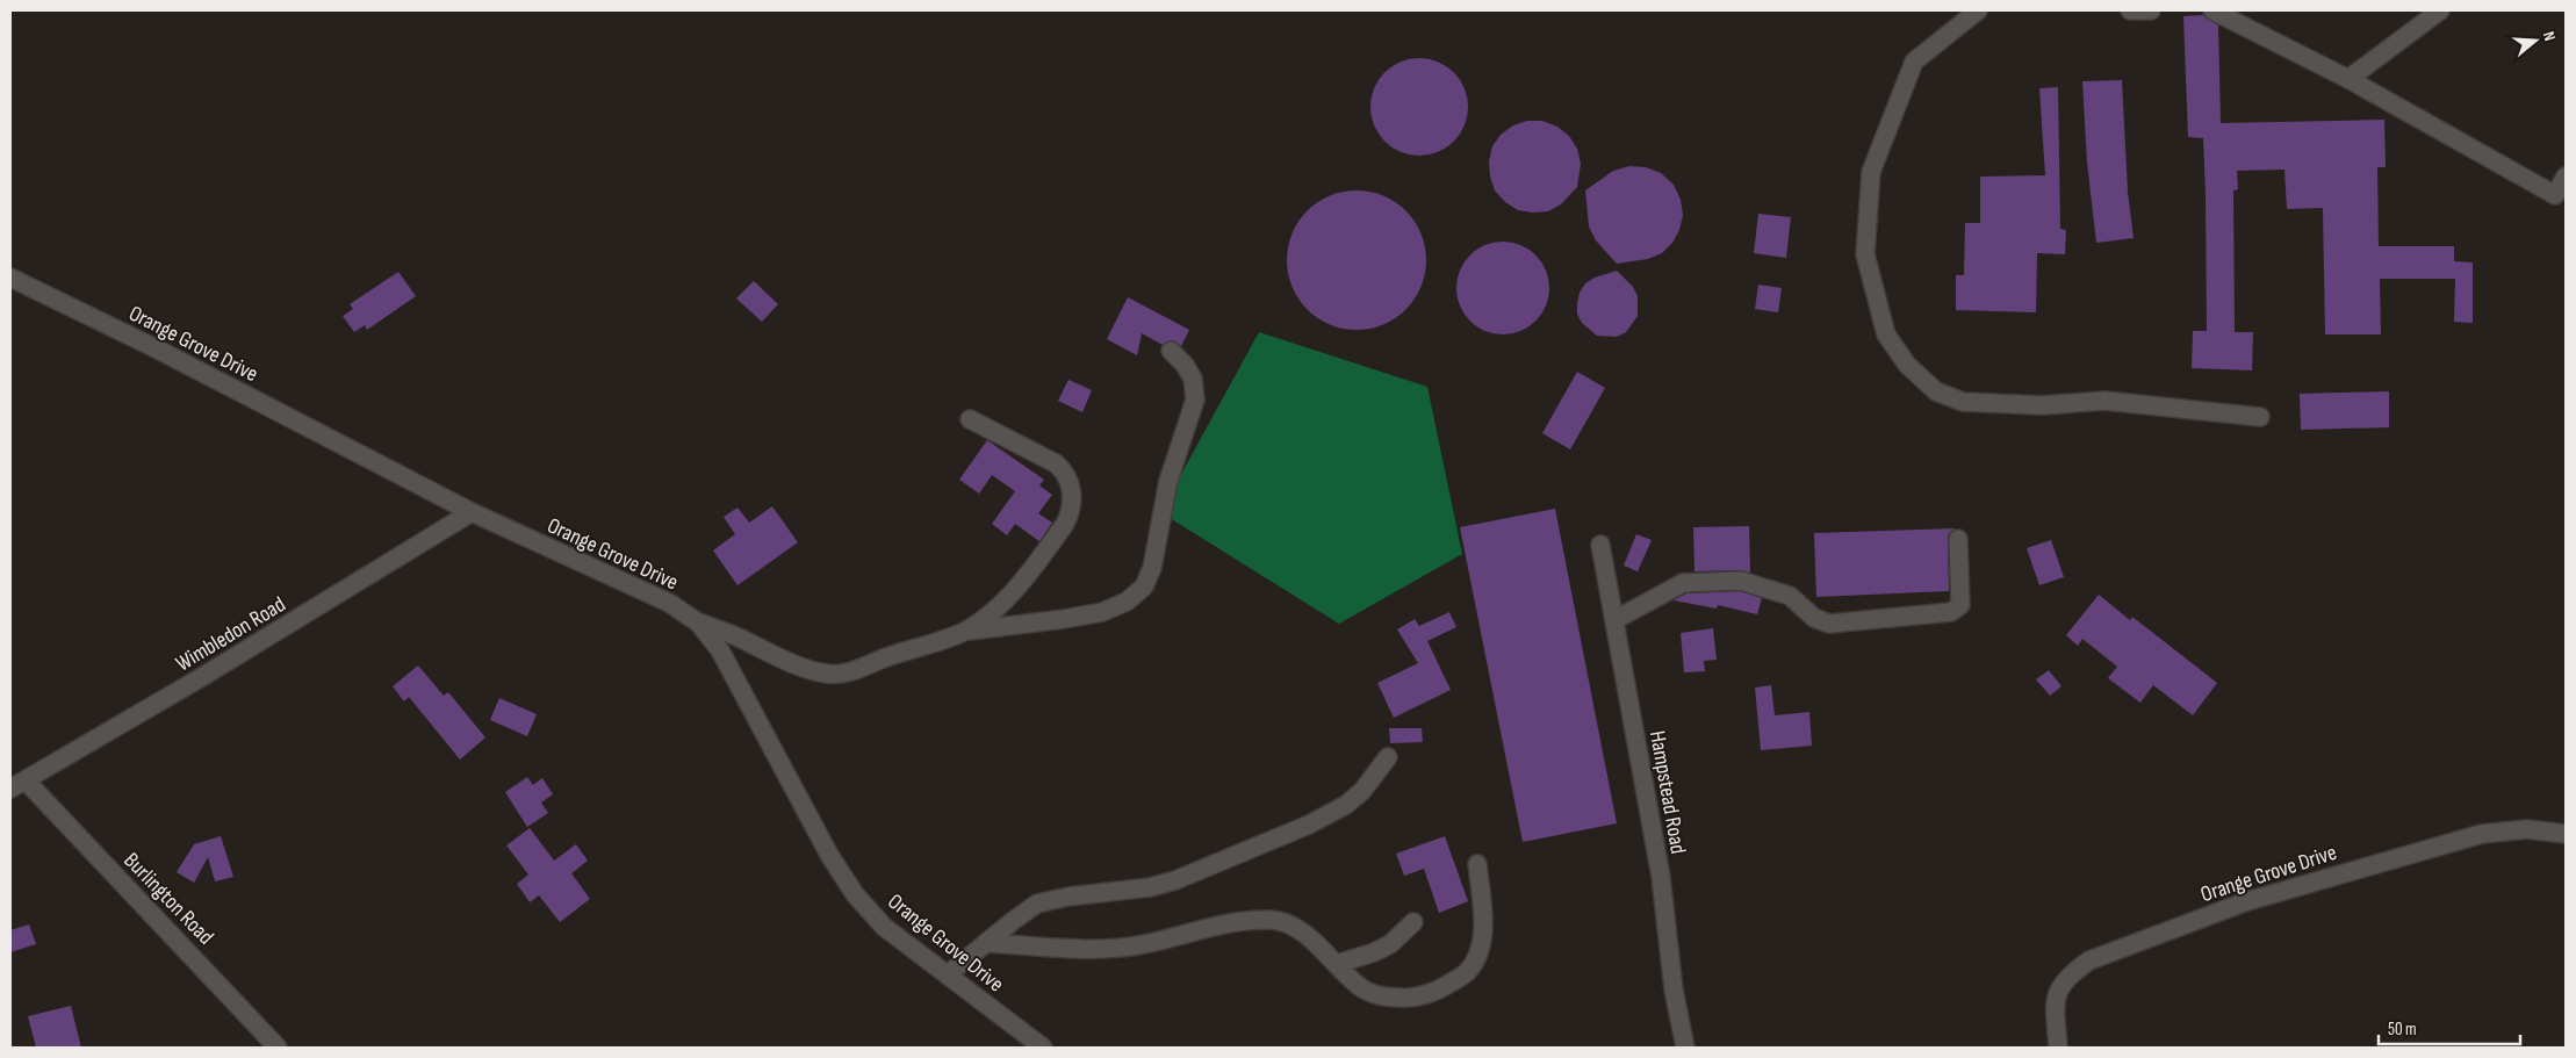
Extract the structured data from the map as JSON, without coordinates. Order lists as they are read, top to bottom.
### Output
{
  "streets": {
    "street": [
      "Orange Grove Drive",
      "Wimbledon Road",
      "Hampstead Road",
      "Burlington Road"
    ]
  },
  "crossings": [
    ["Orange Grove Drive", "Wimbledon Road"],
    ["Wimbledon Road", "Burlington Road"]
  ],
  "scale_bar": "50 m",
  "north": "right"
}
